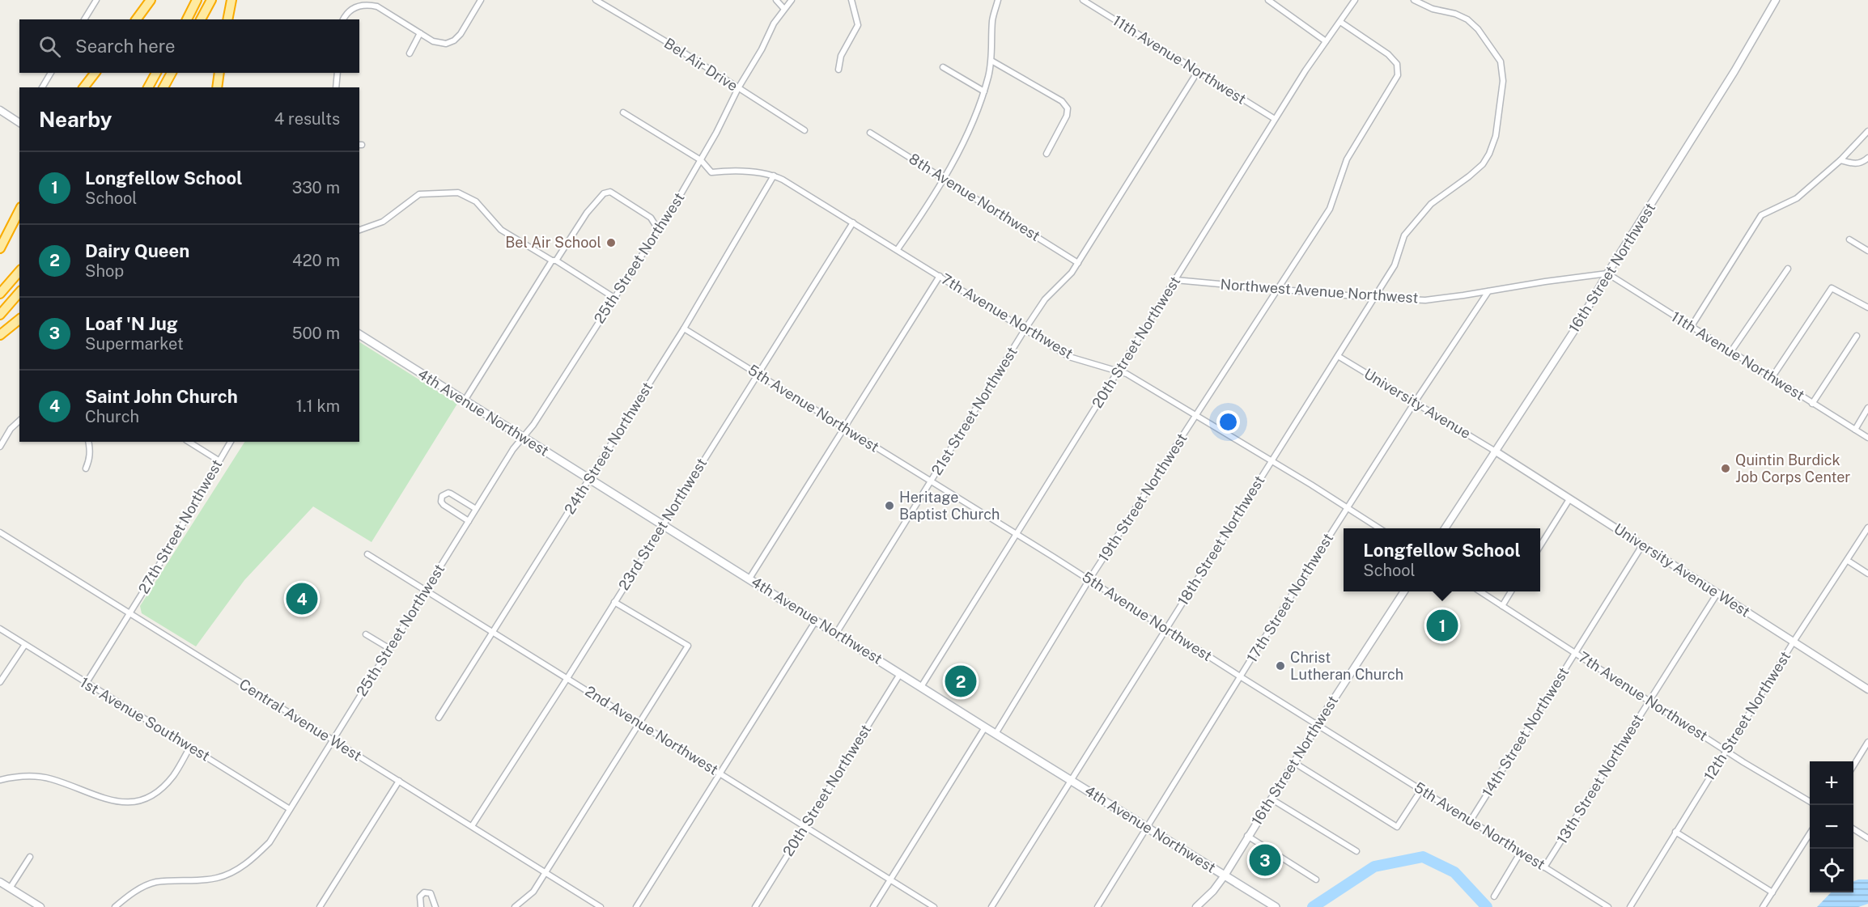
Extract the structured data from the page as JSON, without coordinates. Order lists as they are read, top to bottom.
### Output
{
  "streets": {
    "main road": ["4th Avenue Northwest"],
    "street": [
      "11th Avenue Northwest",
      "Bel Air Drive",
      "8th Avenue Northwest",
      "25th Street Northwest",
      "16th Street Northwest",
      "Northwest Avenue Northwest",
      "7th Avenue Northwest",
      "20th Street Northwest",
      "University Avenue",
      "5th Avenue Northwest",
      "21st Street Northwest",
      "24th Street Northwest",
      "19th Street Northwest",
      "23rd Street Northwest",
      "27th Street Northwest",
      "18th Street Northwest",
      "University Avenue West",
      "17th Street Northwest",
      "12th Street Northwest",
      "1st Avenue Southwest",
      "Central Avenue West",
      "2nd Avenue Northwest",
      "14th Street Northwest",
      "13th Street Northwest"
    ]
  },
  "crossings": [
    ["11th Avenue Northwest", "16th Street Northwest"],
    ["11th Avenue Northwest", "Northwest Avenue Northwest"],
    ["11th Avenue Northwest", "20th Street Northwest"],
    ["11th Avenue Northwest", "21st Street Northwest"],
    ["Bel Air Drive", "25th Street Northwest"],
    ["8th Avenue Northwest", "21st Street Northwest"],
    ["25th Street Northwest", "7th Avenue Northwest"],
    ["25th Street Northwest", "4th Avenue Northwest"],
    ["25th Street Northwest", "1st Avenue Southwest"],
    ["25th Street Northwest", "Central Avenue West"],
    ["25th Street Northwest", "2nd Avenue Northwest"],
    ["16th Street Northwest", "Northwest Avenue Northwest"],
    ["16th Street Northwest", "University Avenue"],
    ["16th Street Northwest", "5th Avenue Northwest"],
    ["16th Street Northwest", "4th Avenue Northwest"],
    ["16th Street Northwest", "University Avenue West"],
    ["Northwest Avenue Northwest", "20th Street Northwest"],
    ["Northwest Avenue Northwest", "19th Street Northwest"],
    ["Northwest Avenue Northwest", "18th Street Northwest"],
    ["Northwest Avenue Northwest", "17th Street Northwest"],
    ["7th Avenue Northwest", "20th Street Northwest"],
    ["7th Avenue Northwest", "21st Street Northwest"],
    ["7th Avenue Northwest", "24th Street Northwest"],
    ["7th Avenue Northwest", "19th Street Northwest"],
    ["7th Avenue Northwest", "23rd Street Northwest"],
    ["7th Avenue Northwest", "18th Street Northwest"],
    ["7th Avenue Northwest", "17th Street Northwest"],
    ["7th Avenue Northwest", "12th Street Northwest"],
    ["7th Avenue Northwest", "14th Street Northwest"],
    ["7th Avenue Northwest", "13th Street Northwest"],
    ["20th Street Northwest", "5th Avenue Northwest"],
    ["20th Street Northwest", "4th Avenue Northwest"],
    ["20th Street Northwest", "19th Street Northwest"],
    ["20th Street Northwest", "2nd Avenue Northwest"],
    ["University Avenue", "18th Street Northwest"],
    ["University Avenue", "University Avenue West"],
    ["University Avenue", "17th Street Northwest"],
    ["5th Avenue Northwest", "21st Street Northwest"],
    ["5th Avenue Northwest", "24th Street Northwest"],
    ["5th Avenue Northwest", "19th Street Northwest"],
    ["5th Avenue Northwest", "23rd Street Northwest"],
    ["5th Avenue Northwest", "18th Street Northwest"],
    ["5th Avenue Northwest", "17th Street Northwest"],
    ["5th Avenue Northwest", "14th Street Northwest"],
    ["5th Avenue Northwest", "13th Street Northwest"],
    ["21st Street Northwest", "4th Avenue Northwest"],
    ["4th Avenue Northwest", "24th Street Northwest"],
    ["4th Avenue Northwest", "19th Street Northwest"],
    ["4th Avenue Northwest", "23rd Street Northwest"],
    ["4th Avenue Northwest", "18th Street Northwest"],
    ["4th Avenue Northwest", "17th Street Northwest"],
    ["24th Street Northwest", "2nd Avenue Northwest"],
    ["23rd Street Northwest", "Central Avenue West"],
    ["23rd Street Northwest", "2nd Avenue Northwest"],
    ["27th Street Northwest", "1st Avenue Southwest"],
    ["27th Street Northwest", "Central Avenue West"],
    ["University Avenue West", "12th Street Northwest"],
    ["University Avenue West", "14th Street Northwest"],
    ["University Avenue West", "13th Street Northwest"]
  ],
  "places": [
    "Bel Air School",
    "Quintin Burdick Job Corps Center",
    "Heritage Baptist Church",
    "Christ Lutheran Church"
  ],
  "page": {
    "search": "Search here",
    "heading": ["Nearby", "4 results"],
    "list": [
      {
        "mark": "1",
        "name": "Longfellow School",
        "note": "School",
        "value": "330 m"
      },
      {
        "mark": "2",
        "name": "Dairy Queen",
        "note": "Shop",
        "value": "420 m"
      },
      {
        "mark": "3",
        "name": "Loaf 'N Jug",
        "note": "Supermarket",
        "value": "500 m"
      },
      {
        "mark": "4",
        "name": "Saint John Church",
        "note": "Church",
        "value": "1.1 km"
      }
    ],
    "popup": ["Longfellow School", "School"],
    "pins": [
      "4",
      "1",
      "2",
      "3"
    ],
    "map_buttons": ["+", "−"]
  }
}
